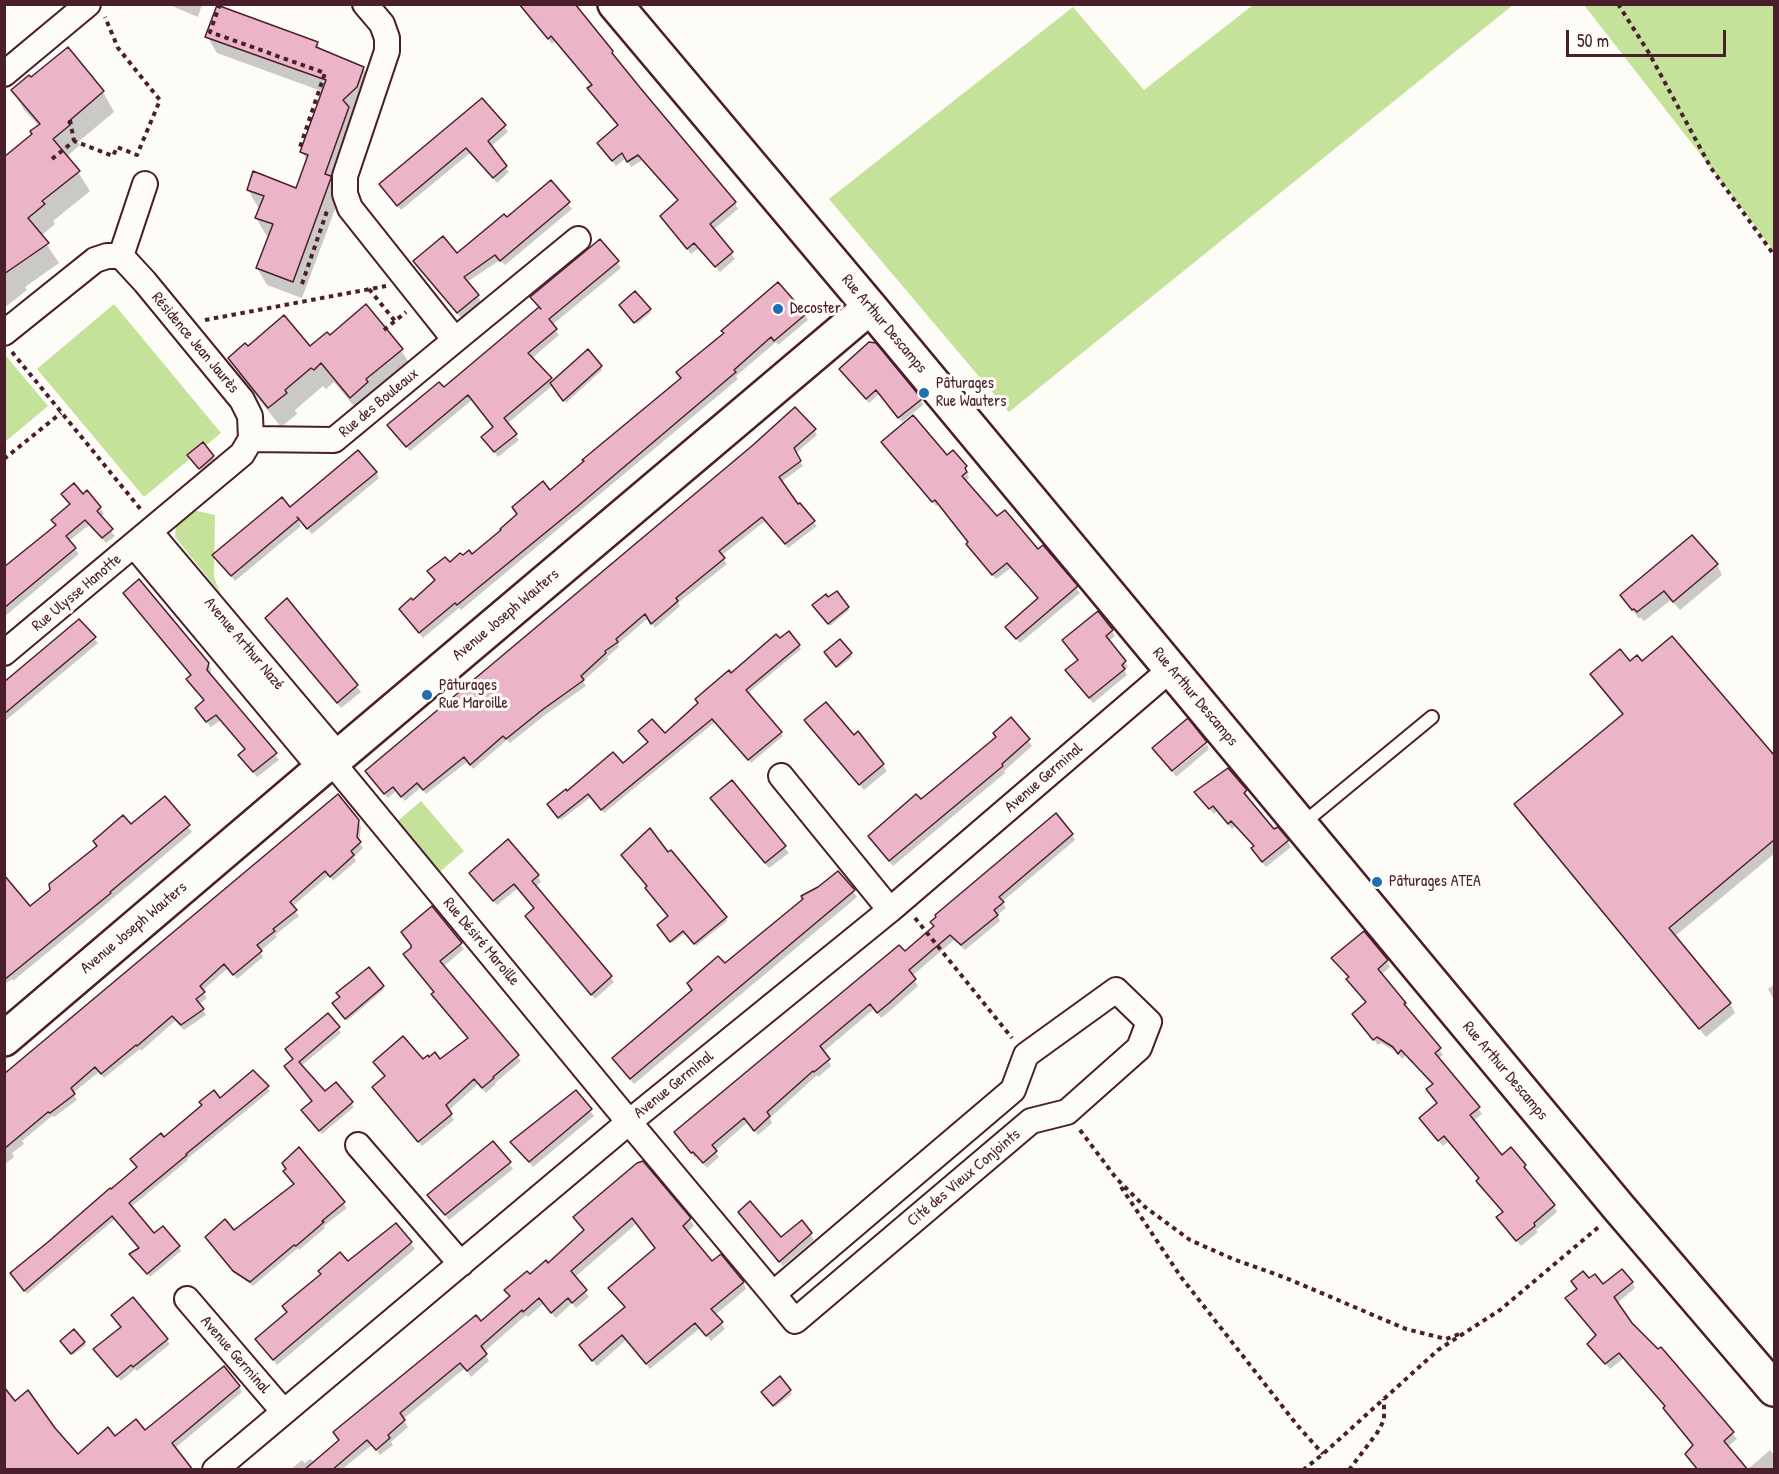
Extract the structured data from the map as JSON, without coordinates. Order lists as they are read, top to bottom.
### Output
{
  "streets": {
    "street": [
      "Rue Arthur Descamps",
      "Résidence Jean Jaurès",
      "Rue des Bouleaux",
      "Rue Ulysse Hanotte",
      "Avenue Joseph Wauters",
      "Avenue Arthur Nazé",
      "Avenue Germinal",
      "Rue Désiré Maroille",
      "Cité des Vieux Conjoints"
    ]
  },
  "crossings": [
    ["Rue Arthur Descamps", "Avenue Joseph Wauters"],
    ["Rue Arthur Descamps", "Avenue Germinal"],
    ["Résidence Jean Jaurès", "Rue des Bouleaux"],
    ["Rue Ulysse Hanotte", "Avenue Arthur Nazé"],
    ["Avenue Joseph Wauters", "Avenue Arthur Nazé"],
    ["Avenue Joseph Wauters", "Rue Désiré Maroille"],
    ["Avenue Arthur Nazé", "Rue Désiré Maroille"],
    ["Avenue Germinal", "Rue Désiré Maroille"],
    ["Avenue Germinal", "Cité des Vieux Conjoints"],
    ["Rue Désiré Maroille", "Cité des Vieux Conjoints"]
  ],
  "places": [
    "Decoster",
    "Pâturages Rue Wauters",
    "Pâturages Rue Maroille",
    "Pâturages ATEA"
  ],
  "scale_bar": "50 m"
}
